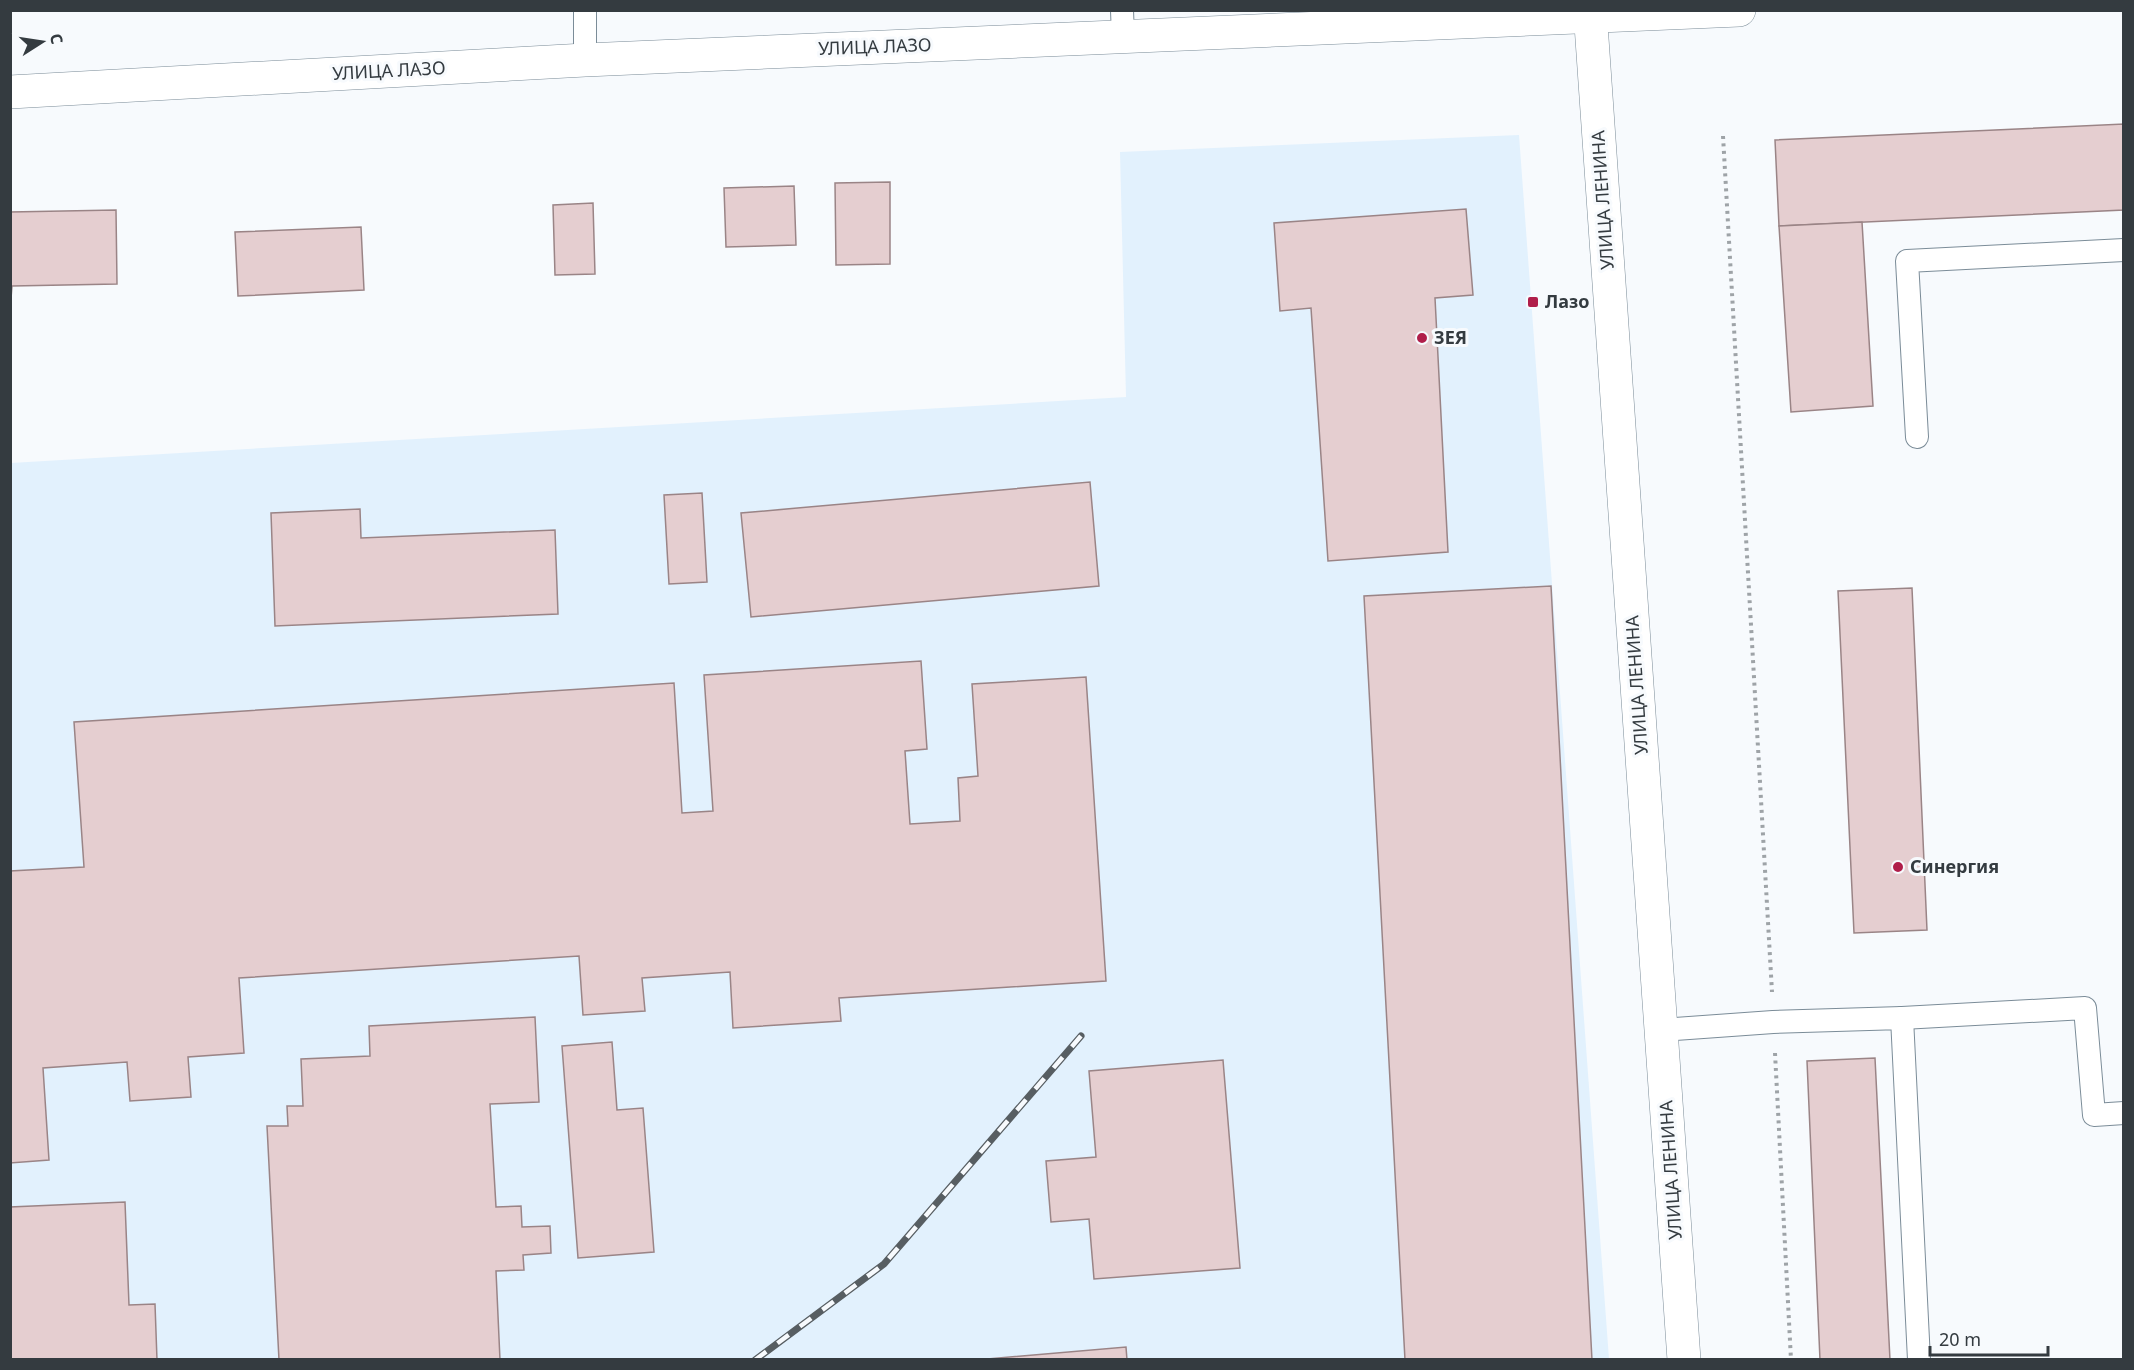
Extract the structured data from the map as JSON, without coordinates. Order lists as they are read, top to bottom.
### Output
{
  "streets": {
    "street": ["УЛИЦА ЛАЗО", "УЛИЦА ЛЕНИНА"]
  },
  "crossings": [
    ["УЛИЦА ЛАЗО", "УЛИЦА ЛЕНИНА"]
  ],
  "places": {
    "transit": ["Лазо"],
    "other": ["ЗЕЯ", "Синергия"]
  },
  "scale_bar": "20 m",
  "north": "right"
}
